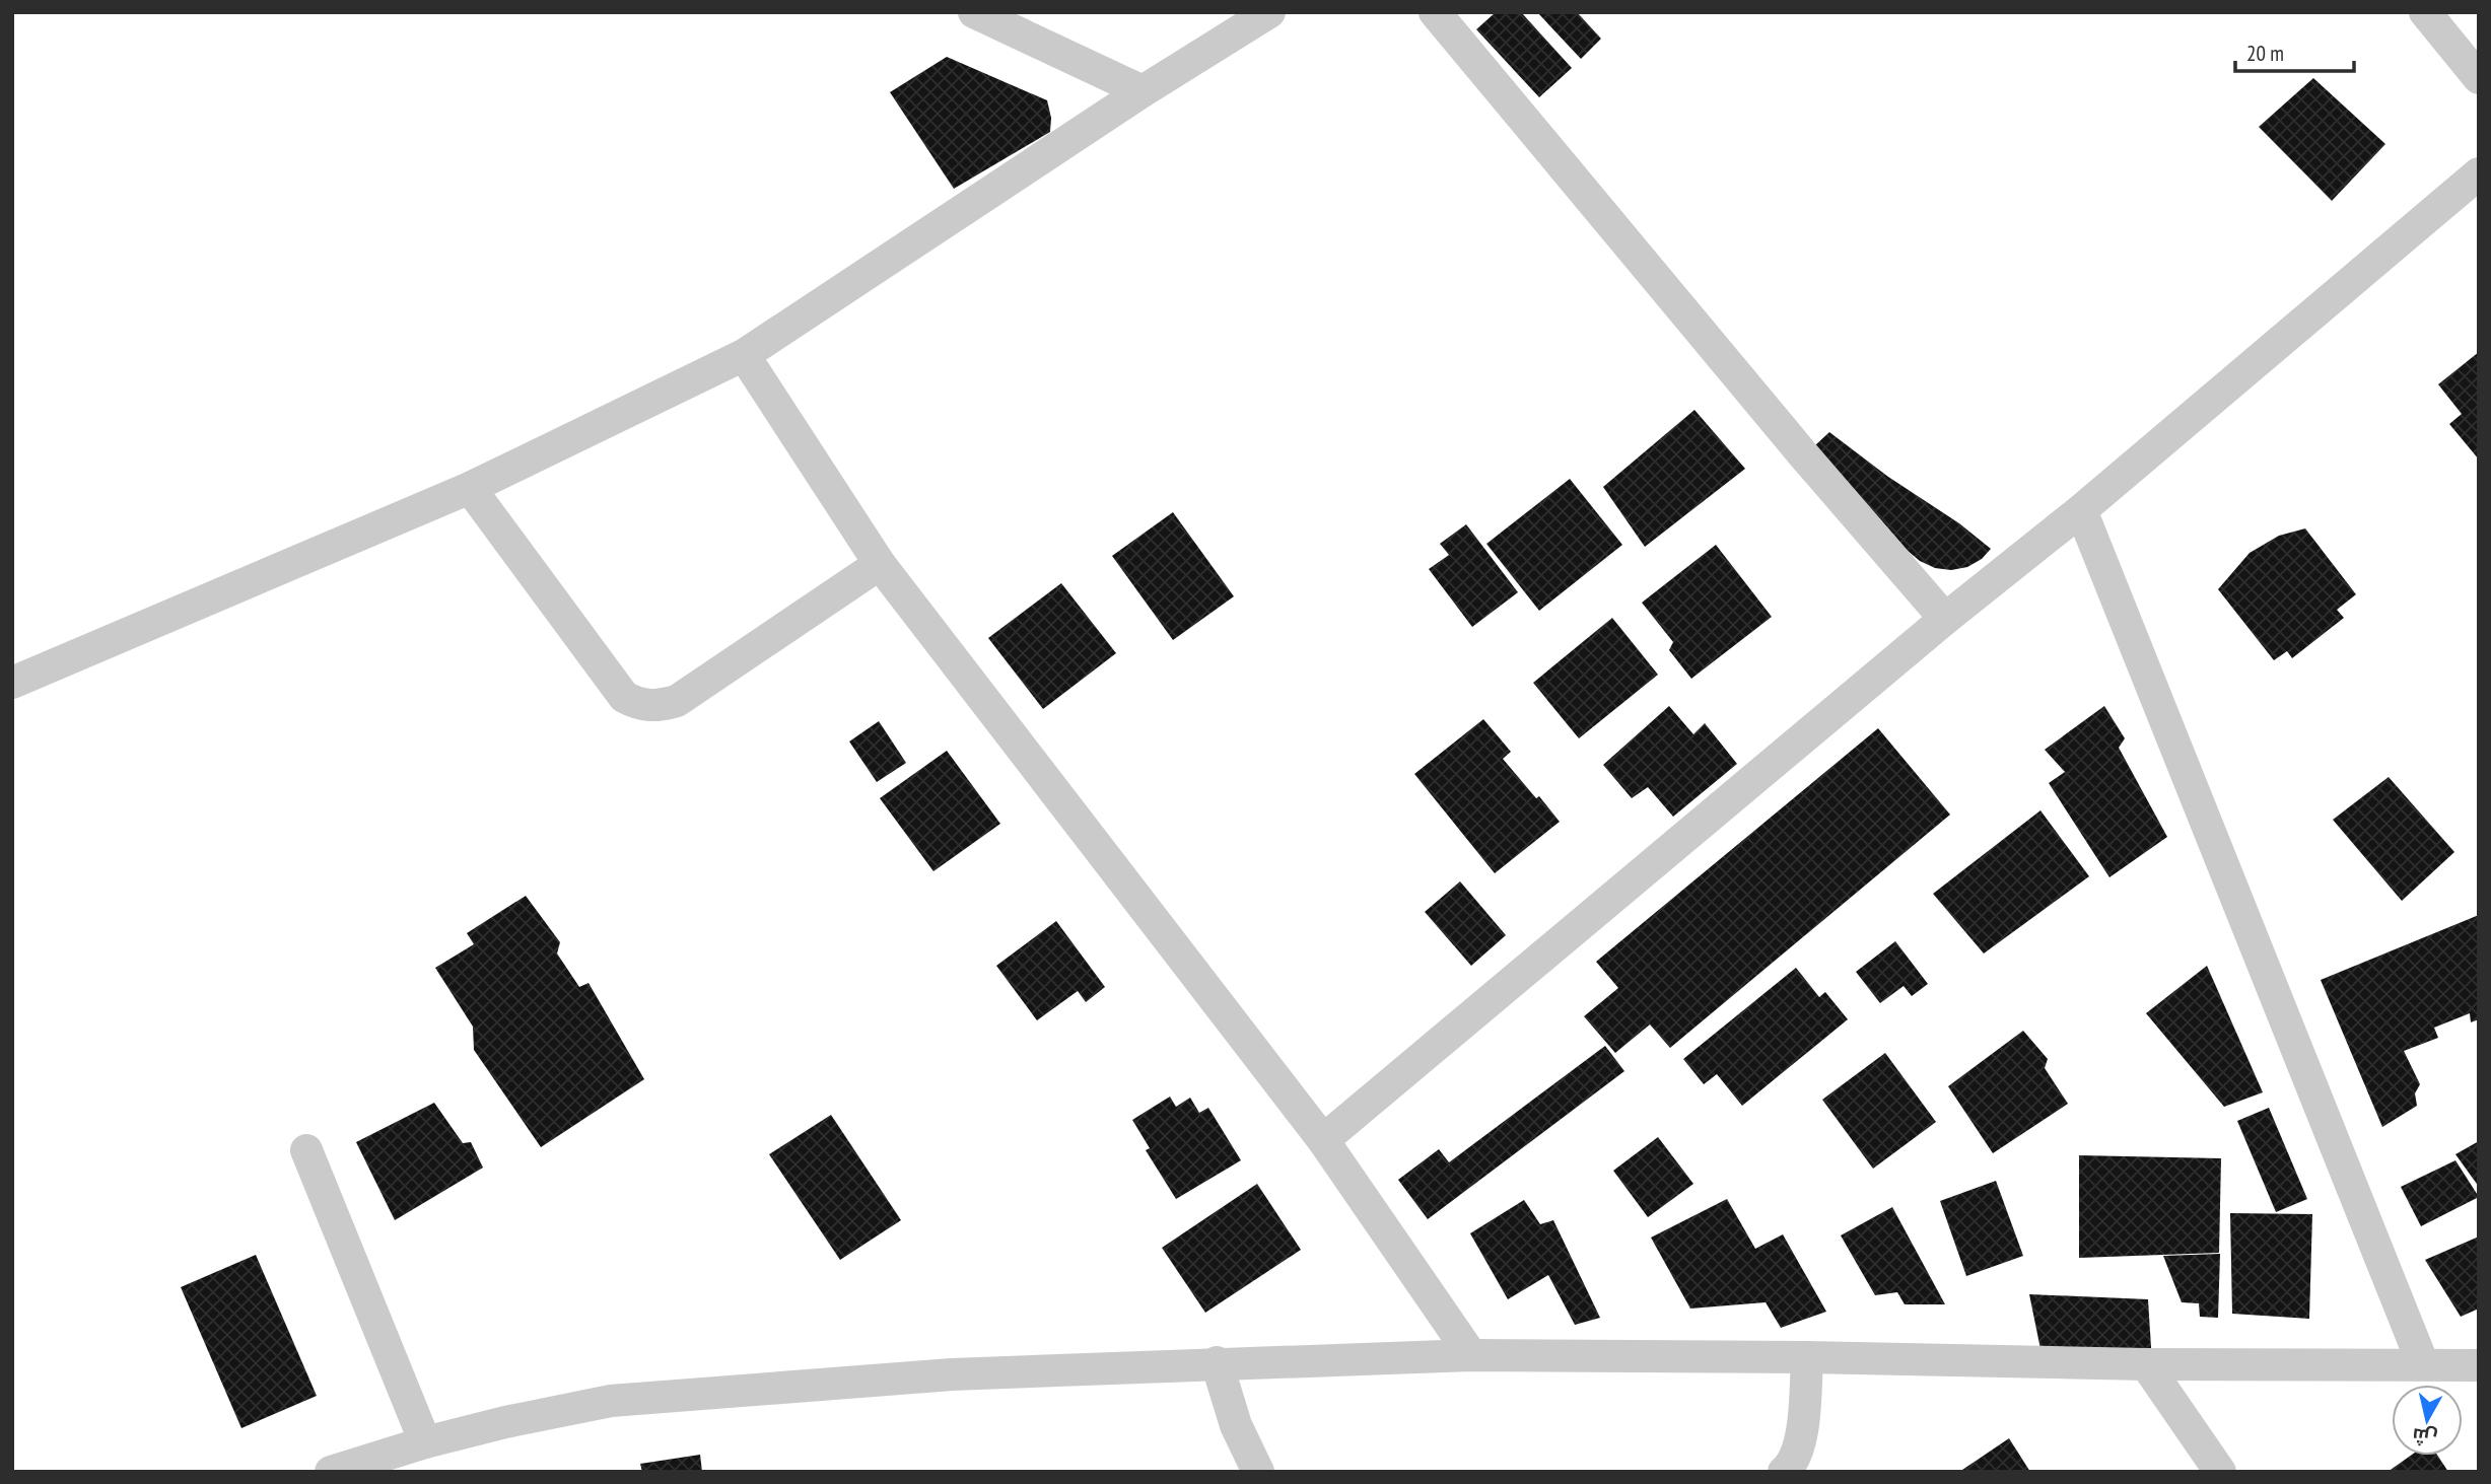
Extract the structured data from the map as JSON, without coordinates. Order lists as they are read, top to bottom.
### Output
{
  "scale_bar": "20 m",
  "north": "bottom"
}
